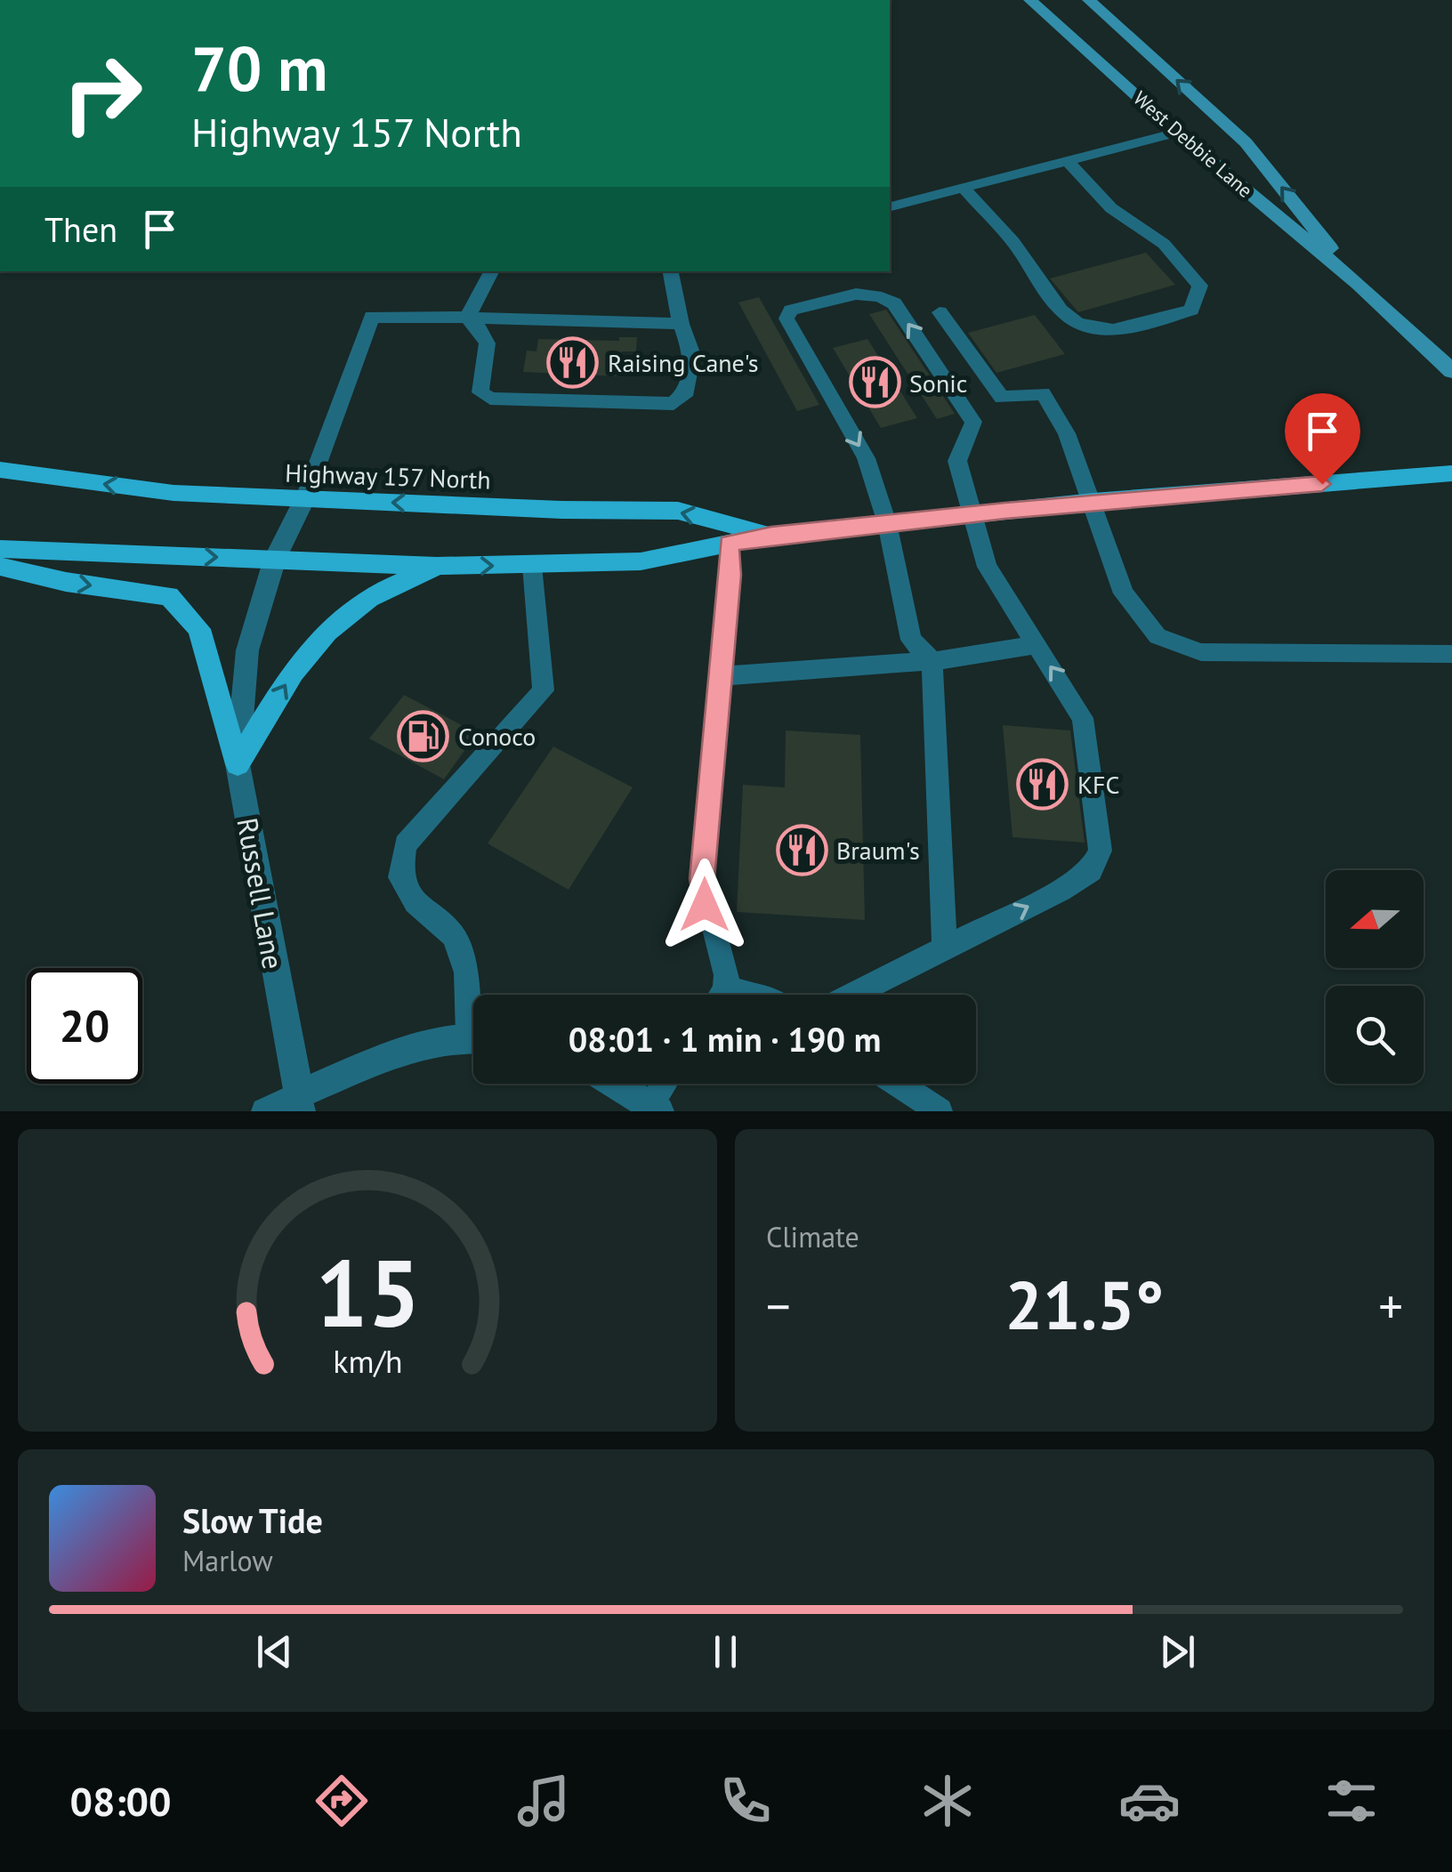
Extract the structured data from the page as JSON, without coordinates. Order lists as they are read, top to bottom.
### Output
{
  "streets": {
    "main road": ["West Debbie Lane", "Highway 157 North"],
    "street": ["Russell Lane"]
  },
  "crossings": [
    ["Highway 157 North", "Russell Lane"]
  ],
  "places": {
    "restaurant": [
      "Raising Cane's",
      "Sonic",
      "KFC",
      "Braum's"
    ],
    "fuel station": ["Conoco"]
  },
  "north": "left",
  "page": {
    "turn": ["70 m", "Highway 157 North"],
    "then": "Then",
    "limit": "20",
    "trip": "08:01 · 1 min · 190 m",
    "tile": "Climate",
    "heat": ["−", "21.5°", "+"],
    "song": ["Slow Tide", "Marlow"],
    "tabs": "08:00",
    "gauge": ["15", "km/h"]
  }
}
